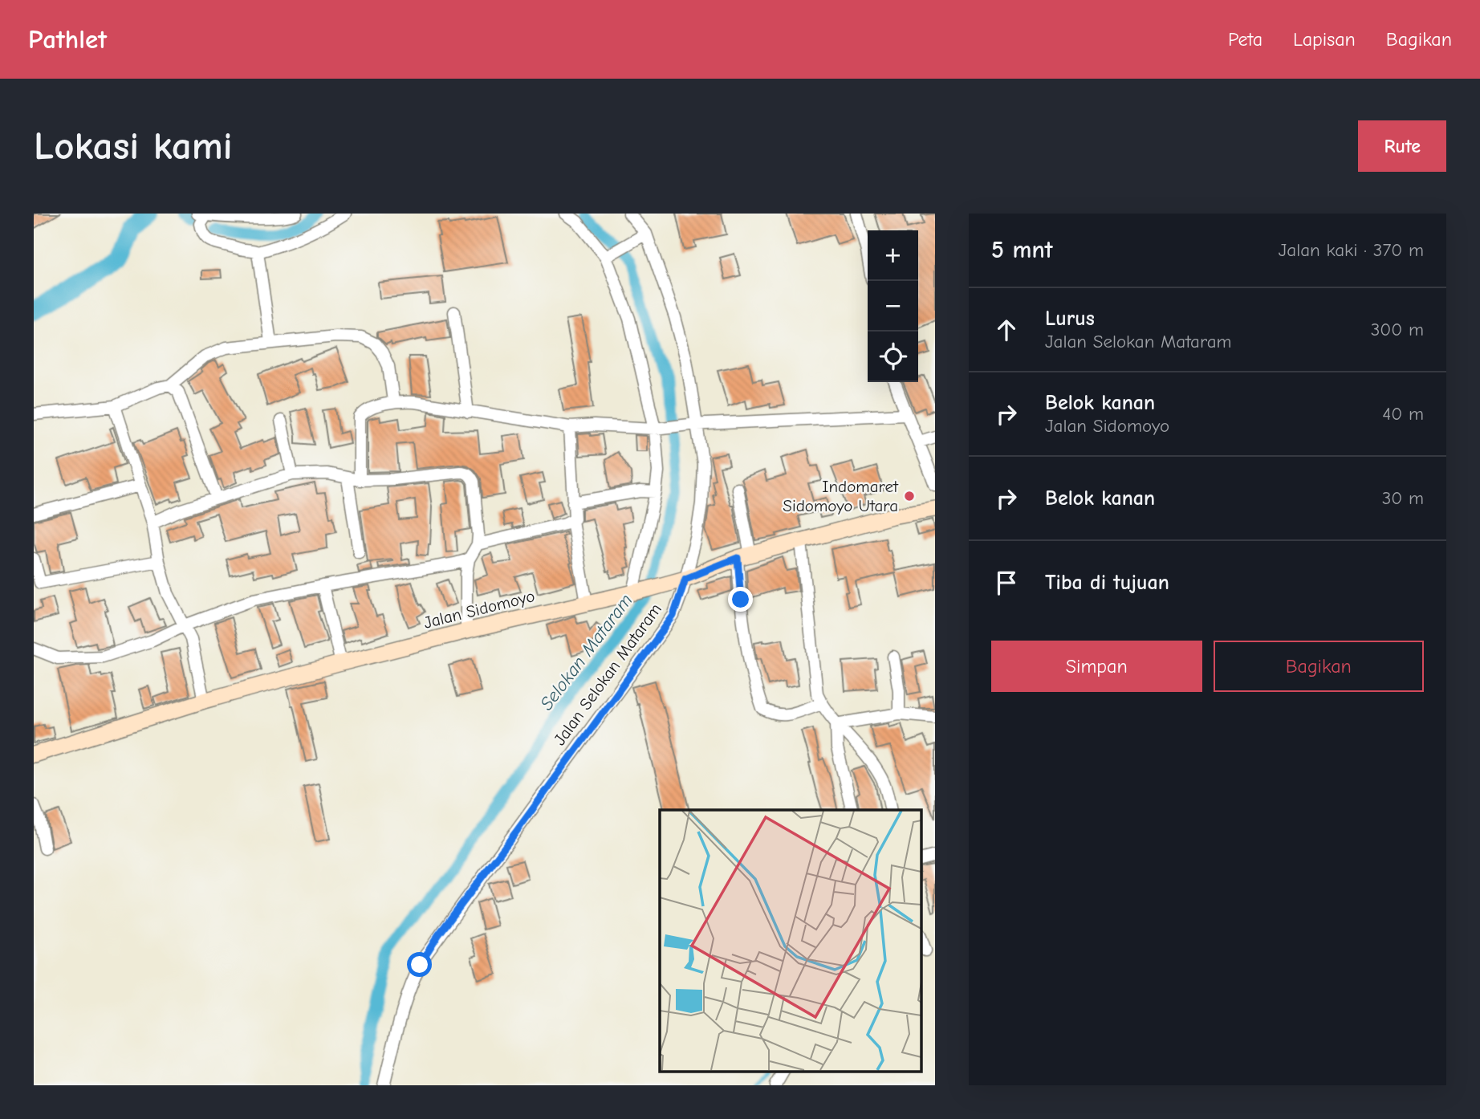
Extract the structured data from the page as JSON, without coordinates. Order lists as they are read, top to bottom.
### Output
{
  "streets": {
    "main road": ["Jalan Sidomoyo"],
    "street": ["Jalan Selokan Mataram"]
  },
  "crossings": [
    ["Jalan Sidomoyo", "Jalan Selokan Mataram"]
  ],
  "water": ["Selokan Mataram"],
  "places": ["Indomaret Sidomoyo Utara"],
  "page": {
    "header": "Pathlet",
    "nav": ["Peta", "Lapisan", "Bagikan"],
    "buttons": [
      "Rute",
      ["Simpan", "Bagikan"]
    ],
    "title": "Lokasi kami",
    "heading": ["5 mnt", "Jalan kaki · 370 m"],
    "map_buttons": ["+", "−"],
    "list": [
      ["Lurus", "Jalan Selokan Mataram", "300 m"],
      ["Belok kanan", "Jalan Sidomoyo", "40 m"],
      ["Belok kanan", "30 m"],
      "Tiba di tujuan"
    ]
  }
}
